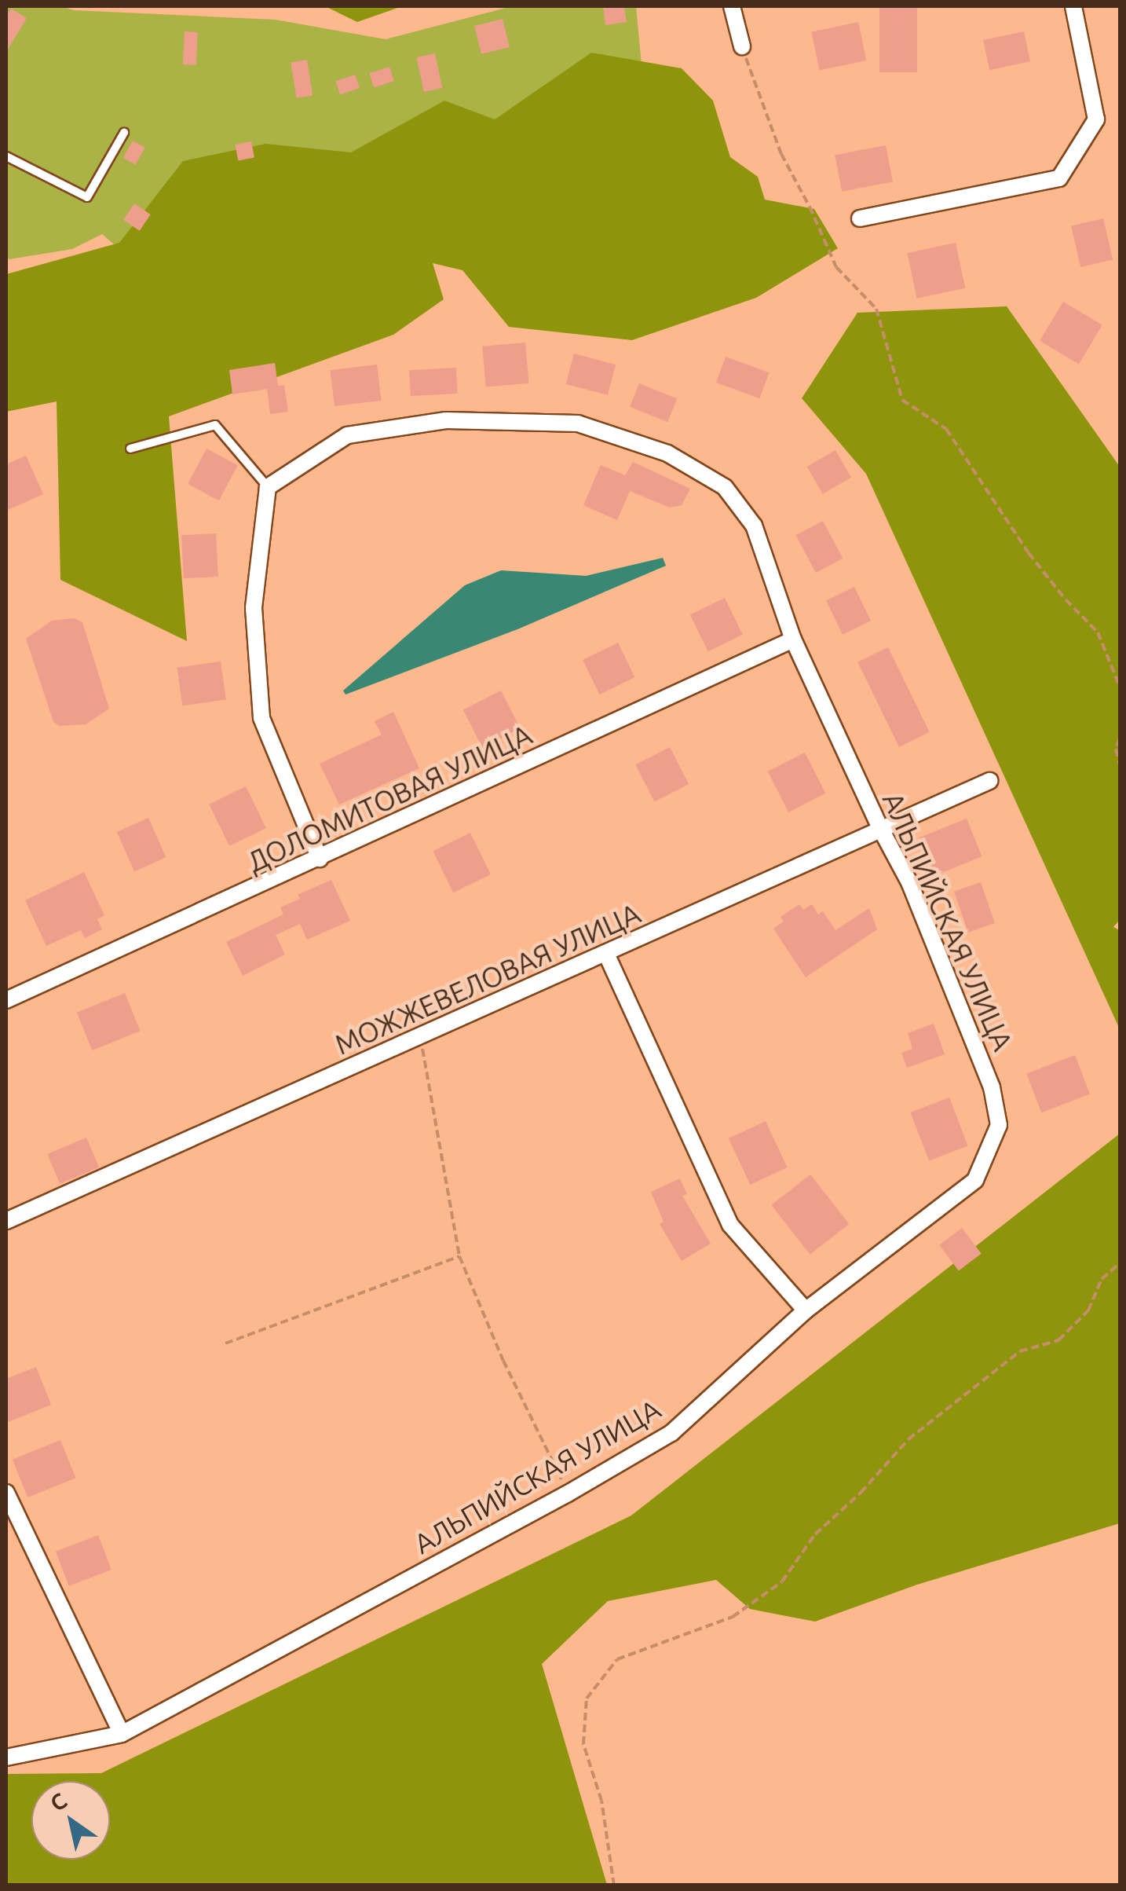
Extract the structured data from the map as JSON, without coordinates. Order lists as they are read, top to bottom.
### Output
{
  "streets": {
    "street": ["ДОЛОМИТОВАЯ УЛИЦА", "АЛЬПИЙСКАЯ УЛИЦА", "МОЖЖЕВЕЛОВАЯ УЛИЦА"]
  },
  "crossings": [
    ["ДОЛОМИТОВАЯ УЛИЦА", "АЛЬПИЙСКАЯ УЛИЦА"],
    ["АЛЬПИЙСКАЯ УЛИЦА", "МОЖЖЕВЕЛОВАЯ УЛИЦА"]
  ],
  "north": "top left"
}
